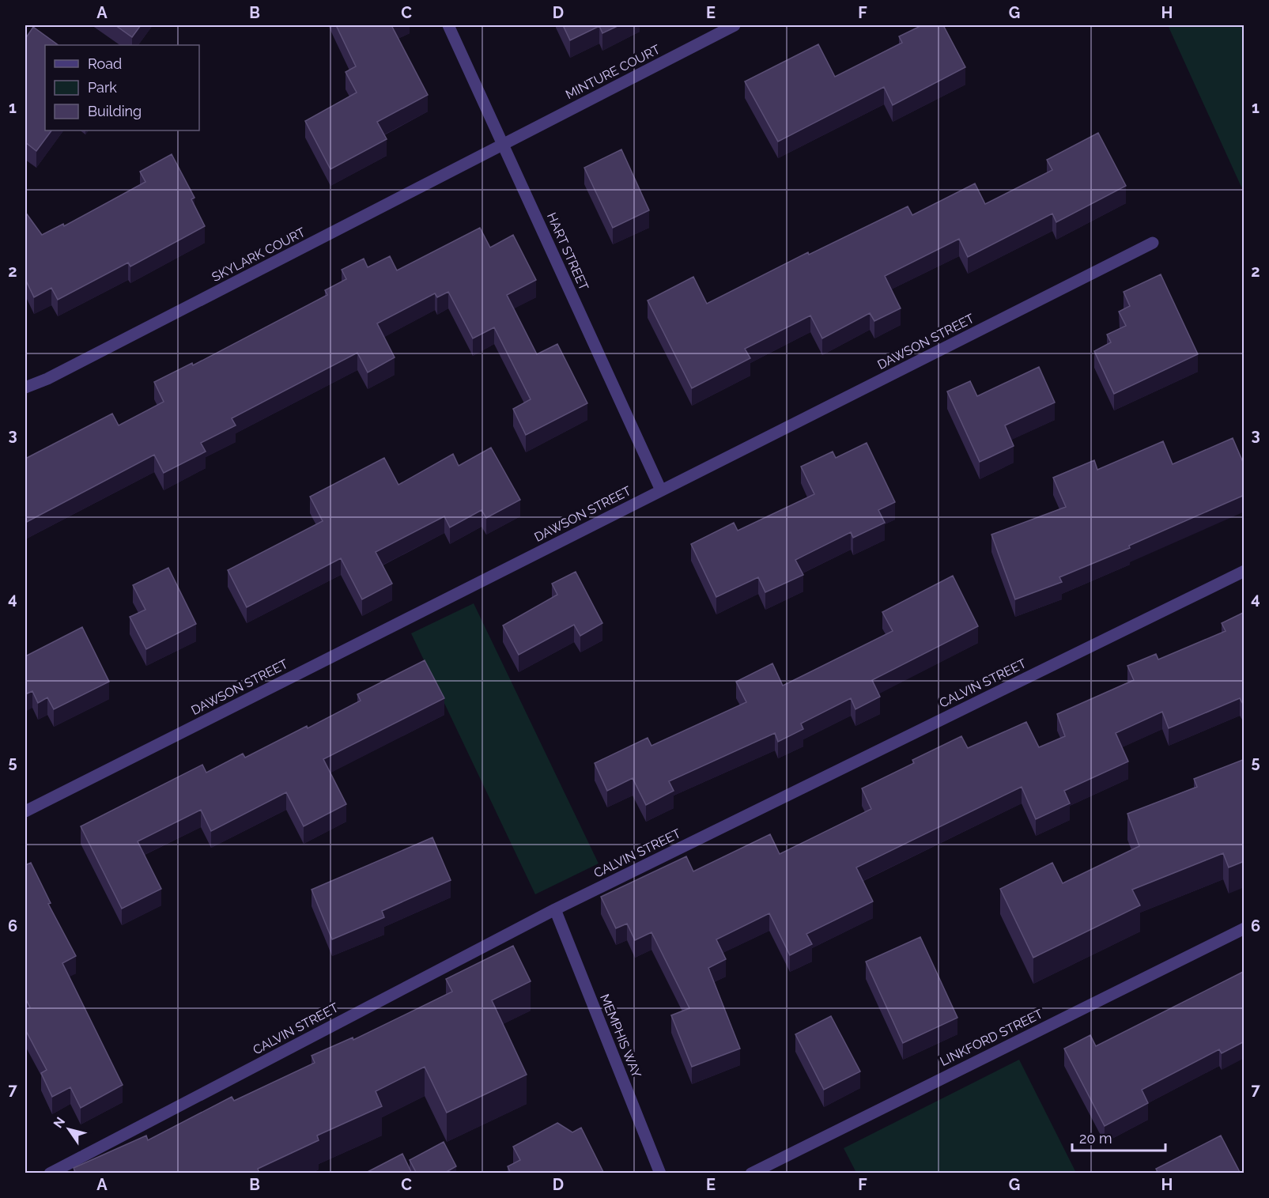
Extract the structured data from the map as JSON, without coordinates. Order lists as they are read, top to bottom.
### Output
{
  "streets": {
    "street": [
      "MINTURE COURT",
      "HART STREET",
      "SKYLARK COURT",
      "DAWSON STREET",
      "CALVIN STREET",
      "MEMPHIS WAY",
      "LINKFORD STREET"
    ]
  },
  "crossings": [
    ["MINTURE COURT", "HART STREET"],
    ["MINTURE COURT", "SKYLARK COURT"],
    ["HART STREET", "SKYLARK COURT"],
    ["HART STREET", "DAWSON STREET"],
    ["CALVIN STREET", "MEMPHIS WAY"]
  ],
  "legend": ["Road", "Park", "Building"],
  "scale_bar": "20 m",
  "north": "top left",
  "grid": {
    "columns": [
      "A",
      "B",
      "C",
      "D",
      "E",
      "F",
      "G",
      "H"
    ],
    "rows": [
      "1",
      "2",
      "3",
      "4",
      "5",
      "6",
      "7"
    ]
  }
}
